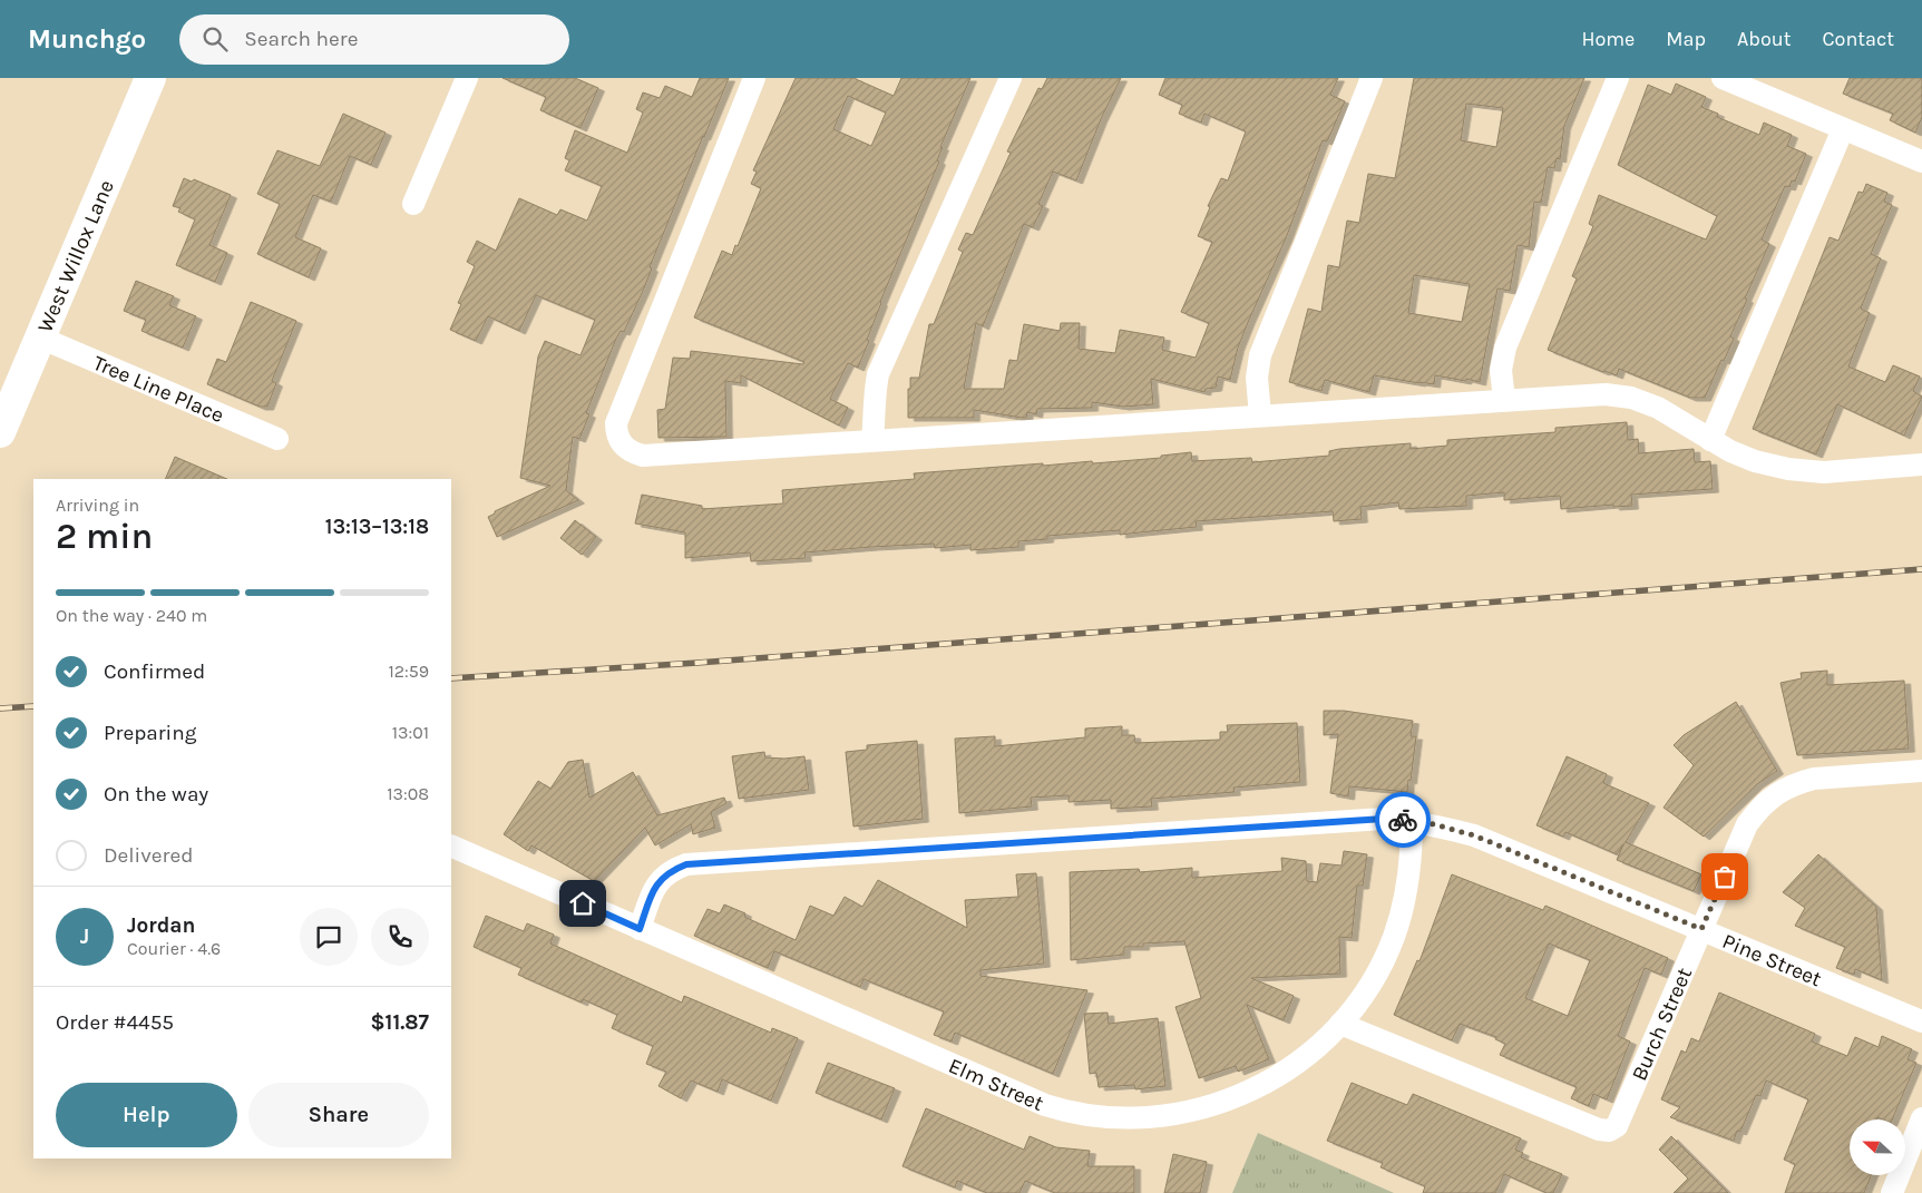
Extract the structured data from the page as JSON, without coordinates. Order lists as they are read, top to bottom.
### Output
{
  "streets": {
    "main road": ["West Willox Lane"],
    "street": [
      "Tree Line Place",
      "Pine Street",
      "Burch Street",
      "Elm Street"
    ]
  },
  "crossings": [
    ["West Willox Lane", "Tree Line Place"],
    ["Pine Street", "Burch Street"],
    ["Pine Street", "Elm Street"],
    ["Burch Street", "Elm Street"]
  ],
  "north": "left",
  "page": {
    "header": "Munchgo",
    "search": "Search here",
    "nav": [
      "Home",
      "Map",
      "About",
      "Contact"
    ],
    "heading": ["2 min", "Arriving in", "13:13–13:18"],
    "panel": [
      "Jordan",
      "Courier · 4.6",
      "Order #4455",
      "$11.87"
    ],
    "bar": "On the way · 240 m",
    "list": [
      ["Confirmed", "12:59"],
      ["Preparing", "13:01"],
      ["On the way", "13:08"],
      "Delivered"
    ],
    "round": "J",
    "buttons": ["Help", "Share"]
  }
}
